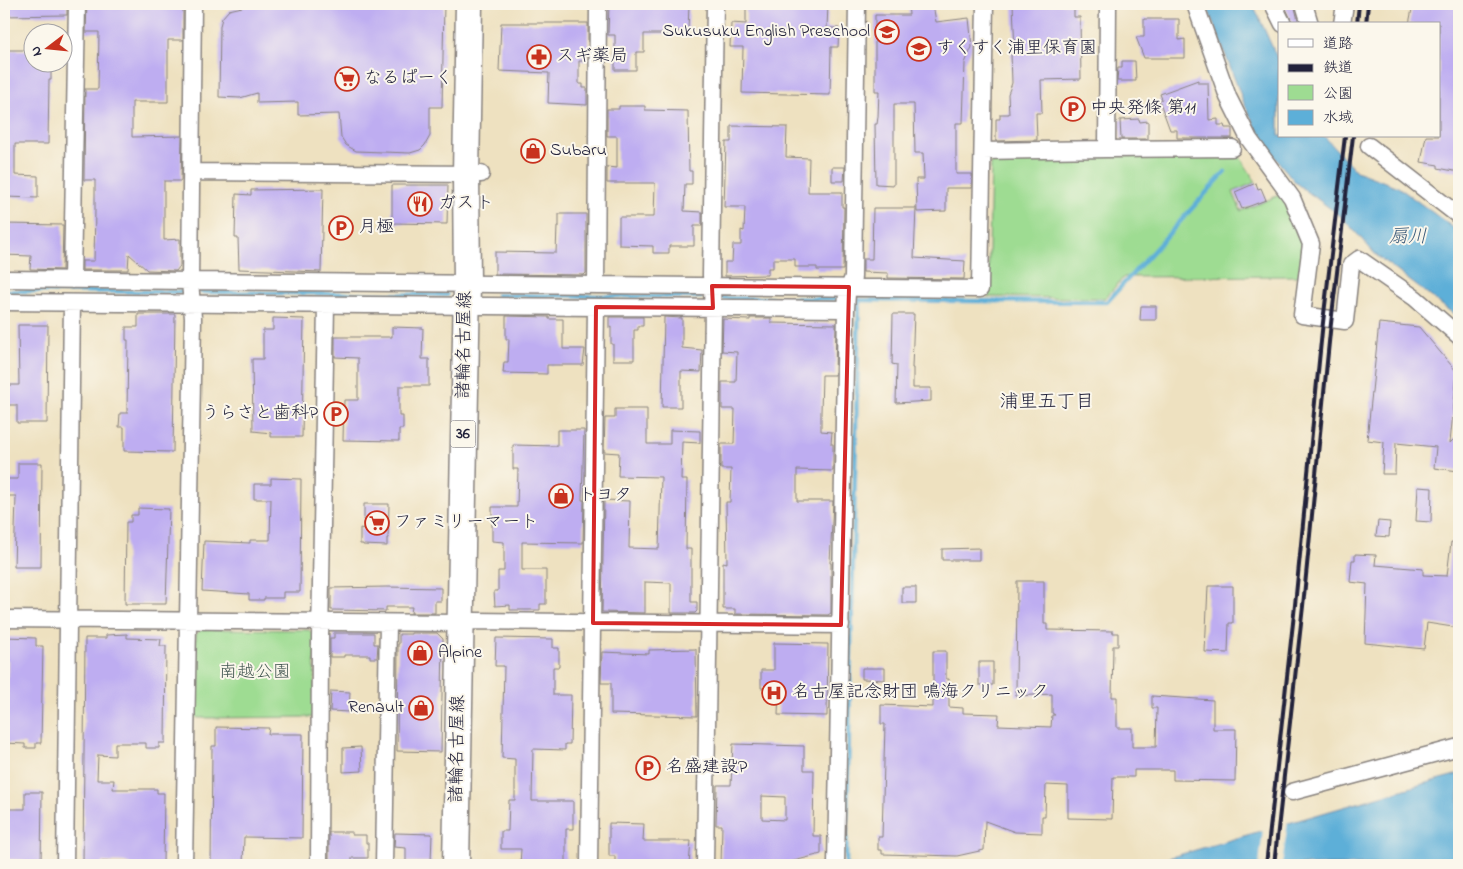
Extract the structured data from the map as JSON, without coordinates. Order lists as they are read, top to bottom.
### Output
{
  "streets": {
    "main road": ["諸輪名古屋線", "36"]
  },
  "districts": ["浦里五丁目"],
  "water": ["扇川"],
  "parks": ["南越公園"],
  "places": {
    "school or university": ["Sukusuku English Preschool", "すくすく浦里保育園"],
    "pharmacy": ["スギ薬局"],
    "supermarket": ["なるぱーく", "ファミリーマート"],
    "parking": [
      "中央発條 第11",
      "月極",
      "うらさと歯科P",
      "名盛建設P"
    ],
    "shop": [
      "Subaru",
      "トヨタ",
      "Alpine",
      "Renault"
    ],
    "restaurant": ["ガスト"],
    "hospital": ["名古屋記念財団 鳴海クリニック"]
  },
  "legend": [
    "道路",
    "鉄道",
    "公園",
    "水域"
  ],
  "north": "left"
}
